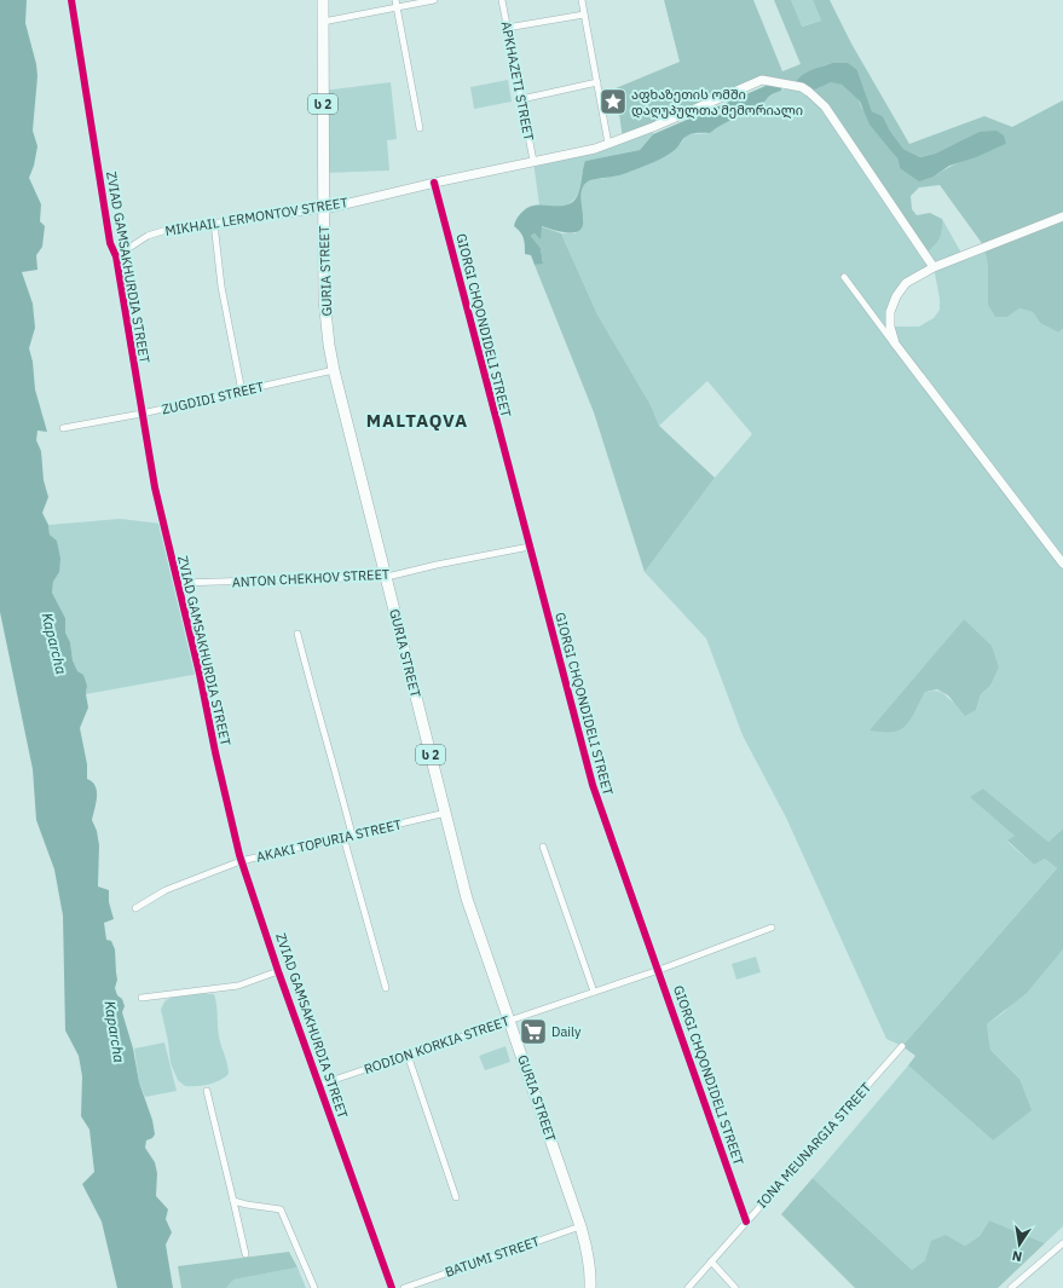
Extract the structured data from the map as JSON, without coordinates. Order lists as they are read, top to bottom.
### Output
{
  "streets": {
    "highway": ["ს 2", "GURIA STREET"],
    "street": [
      "APKHAZETI STREET",
      "MIKHAIL LERMONTOV STREET",
      "ZVIAD GAMSAKHURDIA STREET",
      "GIORGI CHQONDIDELI STREET",
      "ZUGDIDI STREET",
      "ANTON CHEKHOV STREET",
      "AKAKI TOPURIA STREET",
      "RODION KORKIA STREET",
      "IONA MEUNARGIA STREET",
      "BATUMI STREET"
    ]
  },
  "crossings": [
    ["APKHAZETI STREET", "MIKHAIL LERMONTOV STREET"],
    ["MIKHAIL LERMONTOV STREET", "ZVIAD GAMSAKHURDIA STREET"],
    ["MIKHAIL LERMONTOV STREET", "GURIA STREET"],
    ["MIKHAIL LERMONTOV STREET", "GIORGI CHQONDIDELI STREET"],
    ["ZVIAD GAMSAKHURDIA STREET", "ZUGDIDI STREET"],
    ["ZVIAD GAMSAKHURDIA STREET", "ANTON CHEKHOV STREET"],
    ["ZVIAD GAMSAKHURDIA STREET", "AKAKI TOPURIA STREET"],
    ["ZVIAD GAMSAKHURDIA STREET", "RODION KORKIA STREET"],
    ["GURIA STREET", "ZUGDIDI STREET"],
    ["GURIA STREET", "ANTON CHEKHOV STREET"],
    ["GURIA STREET", "AKAKI TOPURIA STREET"],
    ["GURIA STREET", "RODION KORKIA STREET"],
    ["GURIA STREET", "BATUMI STREET"],
    ["GIORGI CHQONDIDELI STREET", "ANTON CHEKHOV STREET"],
    ["GIORGI CHQONDIDELI STREET", "RODION KORKIA STREET"],
    ["GIORGI CHQONDIDELI STREET", "IONA MEUNARGIA STREET"]
  ],
  "districts": ["MALTAQVA"],
  "water": ["Kaparcha"],
  "places": {
    "place": ["აფხაზეთის ომში დაღუპულთა მემორიალი"],
    "supermarket": ["Daily"]
  },
  "north": "bottom"
}
